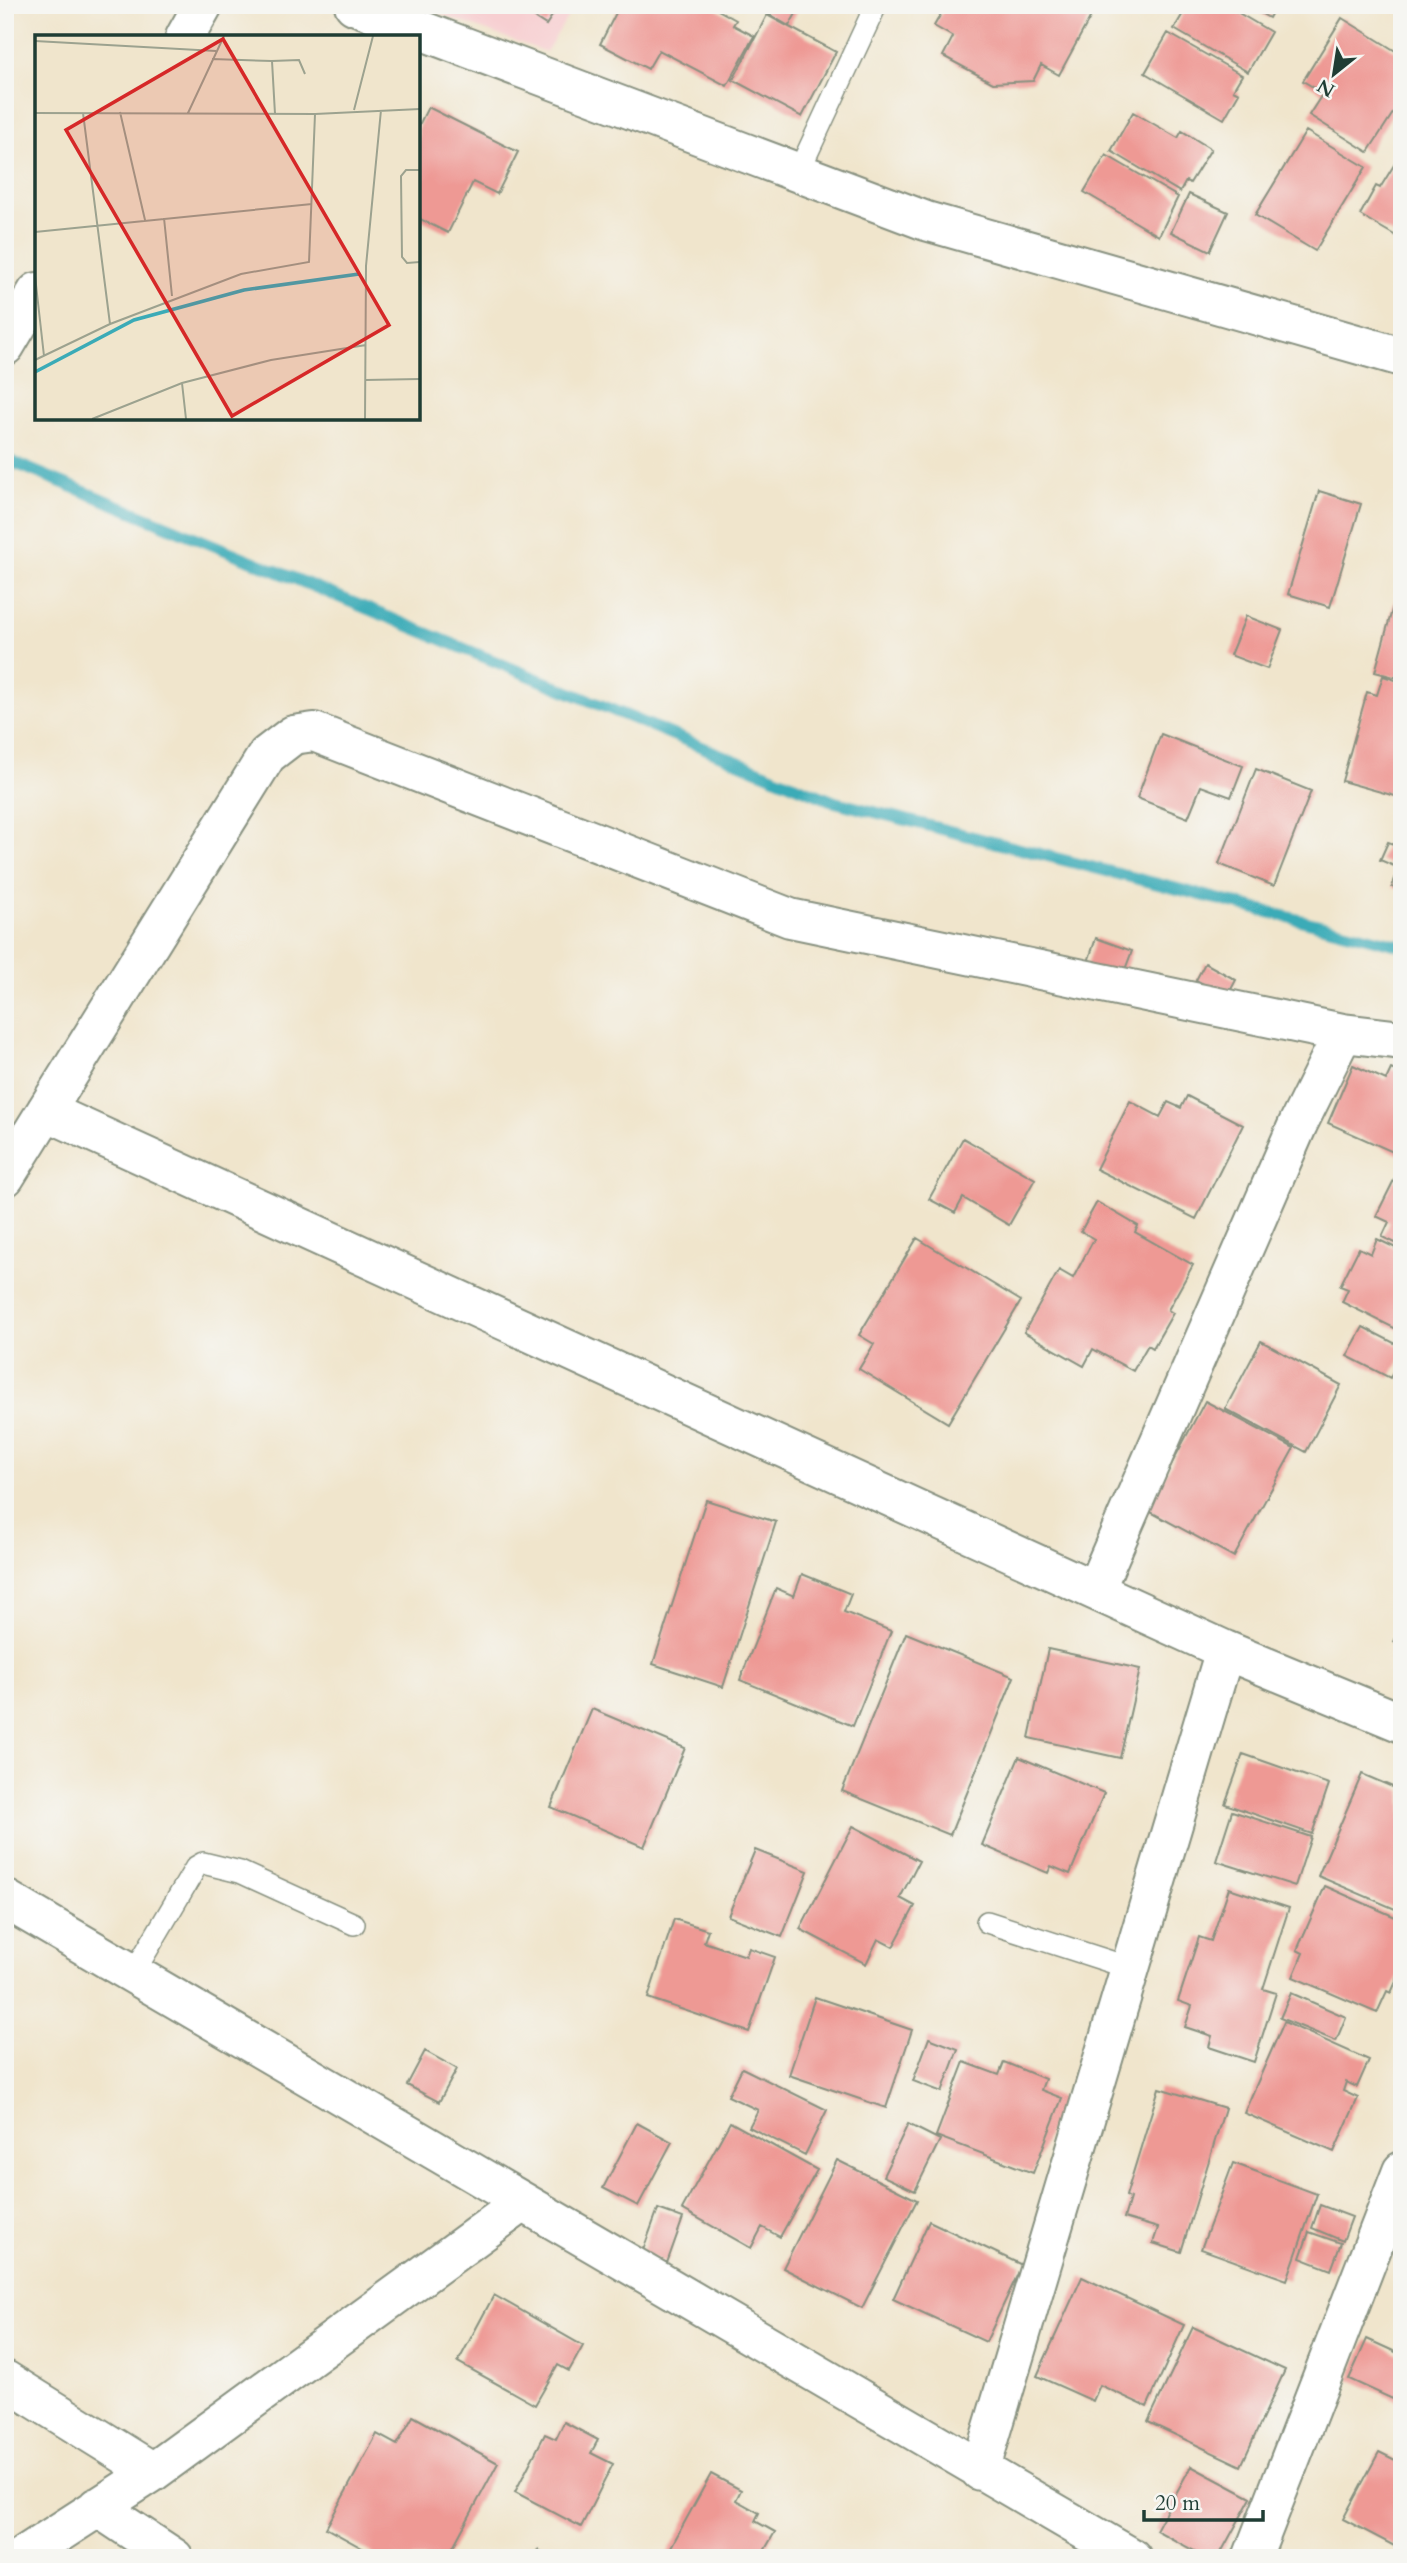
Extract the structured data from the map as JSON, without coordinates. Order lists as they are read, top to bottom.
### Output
{
  "scale_bar": "20 m",
  "north": "bottom left"
}
